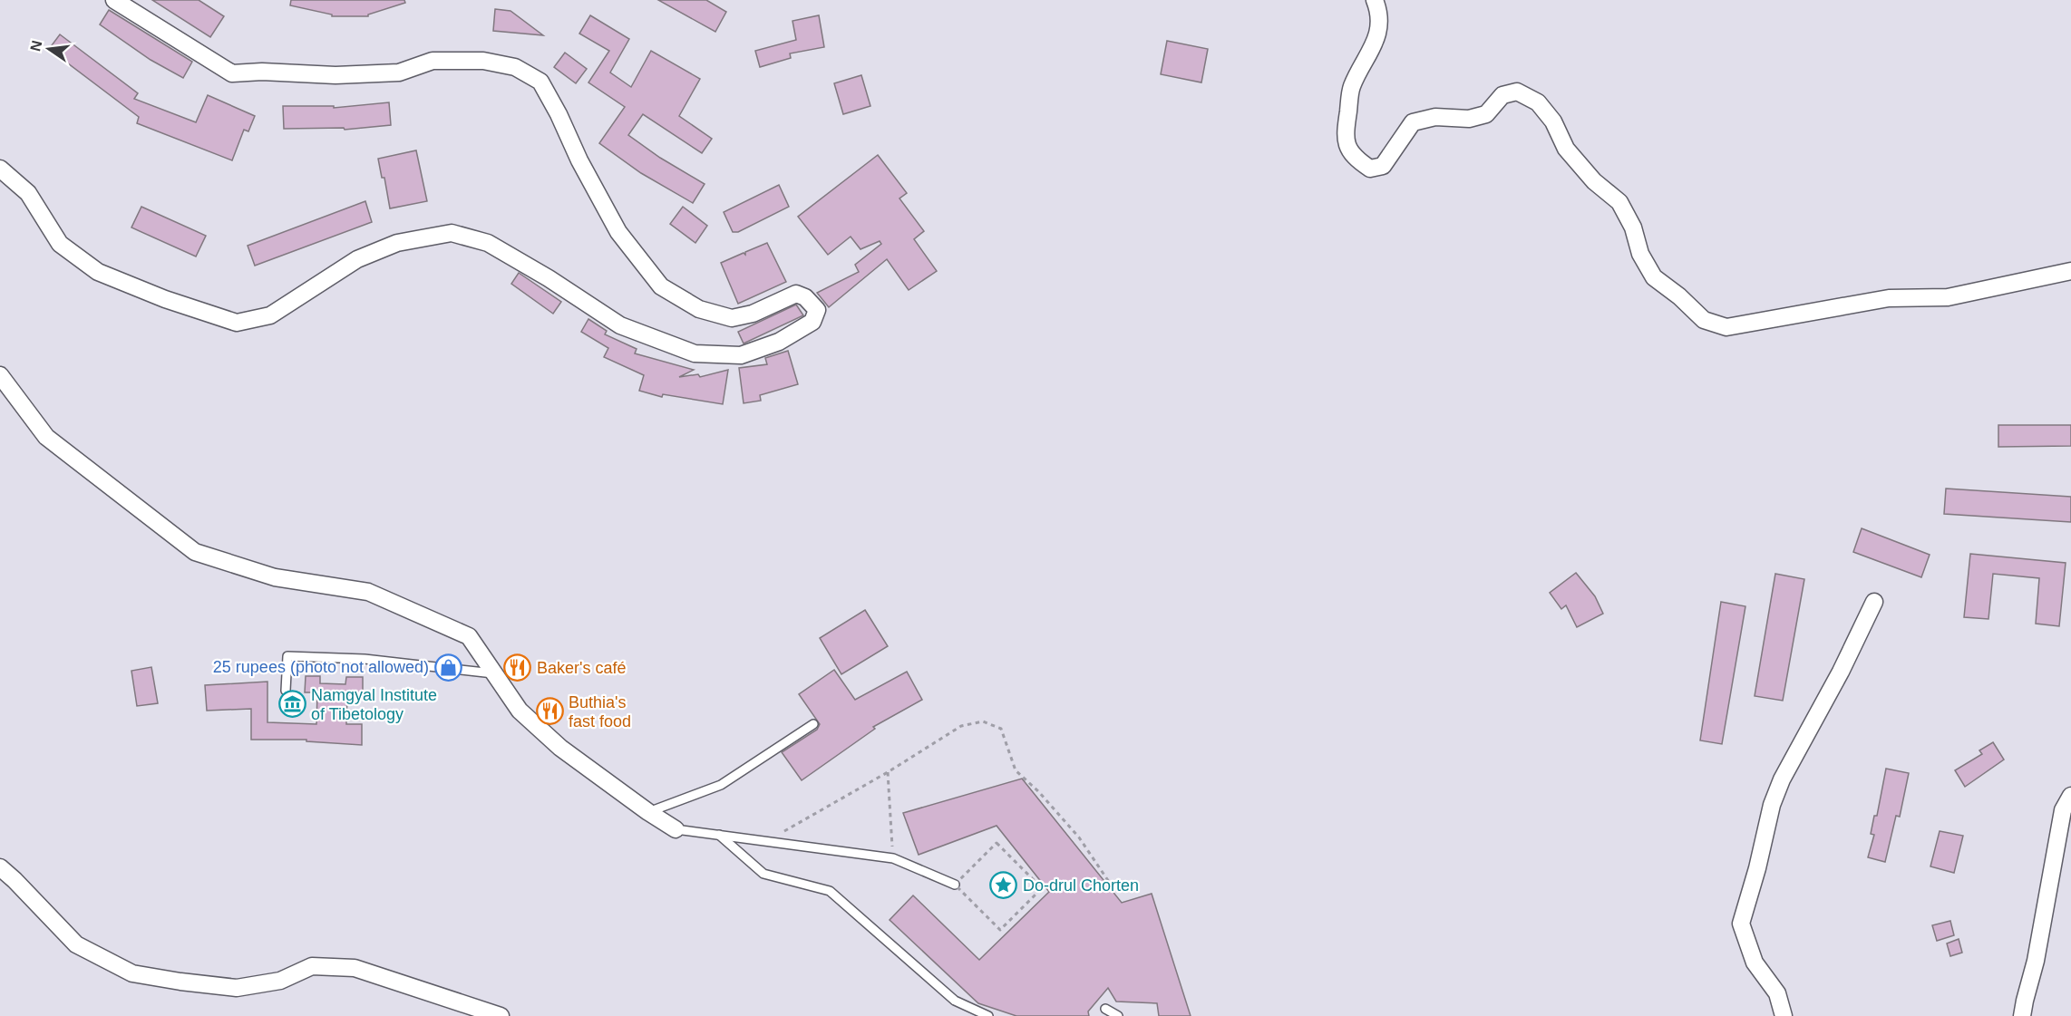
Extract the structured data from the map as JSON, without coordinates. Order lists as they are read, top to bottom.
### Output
{
  "places": {
    "shop": ["25 rupees (photo not allowed)"],
    "restaurant": ["Baker's café", "Buthia's fast food"],
    "museum": ["Namgyal Institute of Tibetology"],
    "place": ["Do-drul Chorten"]
  },
  "north": "left"
}
